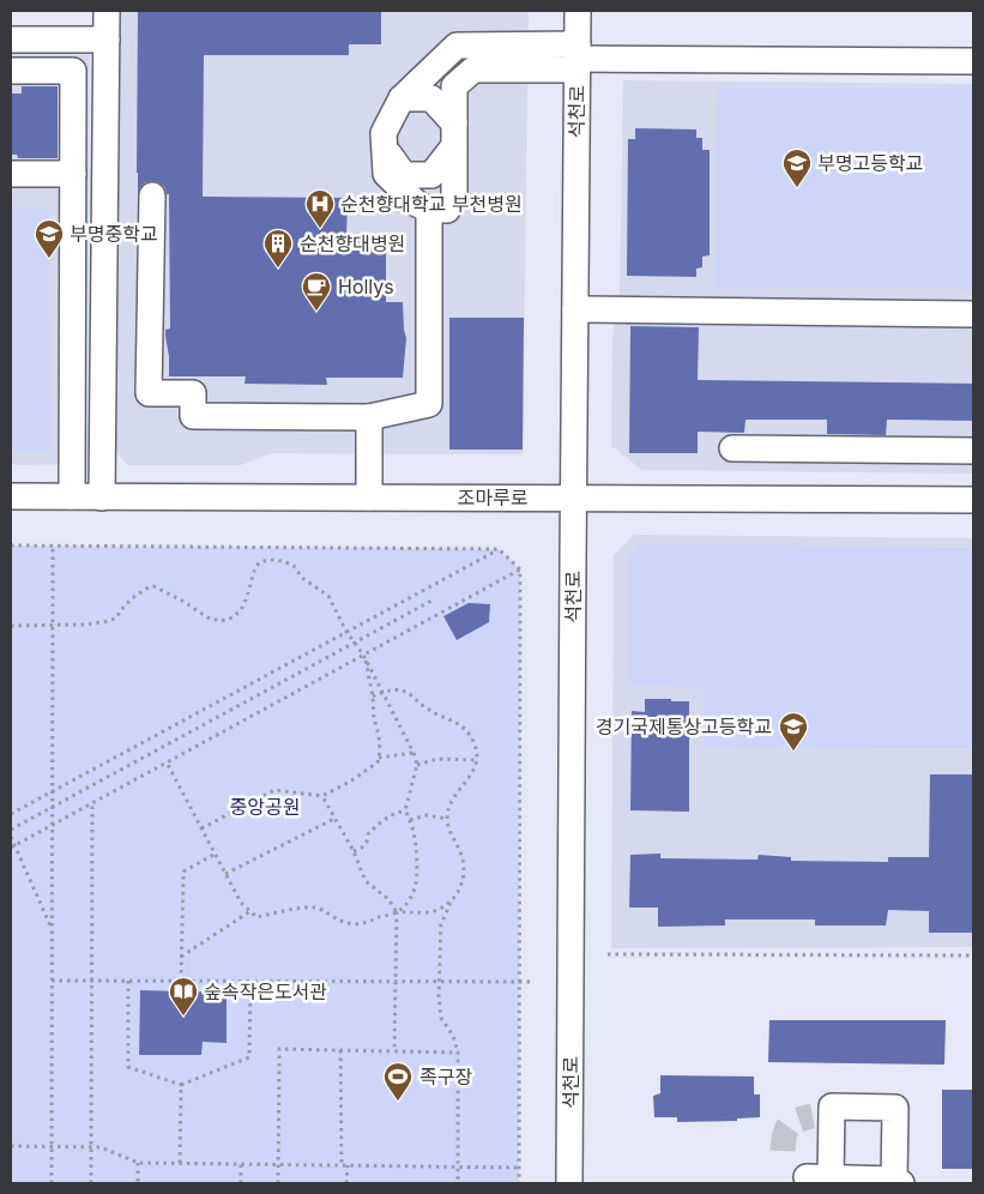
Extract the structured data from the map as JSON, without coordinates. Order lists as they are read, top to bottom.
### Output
{
  "streets": {
    "street": ["석천로", "조마루로"]
  },
  "crossings": [
    ["석천로", "조마루로"]
  ],
  "parks": ["중앙공원"],
  "places": {
    "school or university": ["부명고등학교", "부명중학교", "경기국제통상고등학교"],
    "hospital": ["순천향대학교 부천병원"],
    "building": ["순천향대병원"],
    "cafe": ["Hollys"],
    "library": ["숲속작은도서관"],
    "sports": ["족구장"]
  }
}
